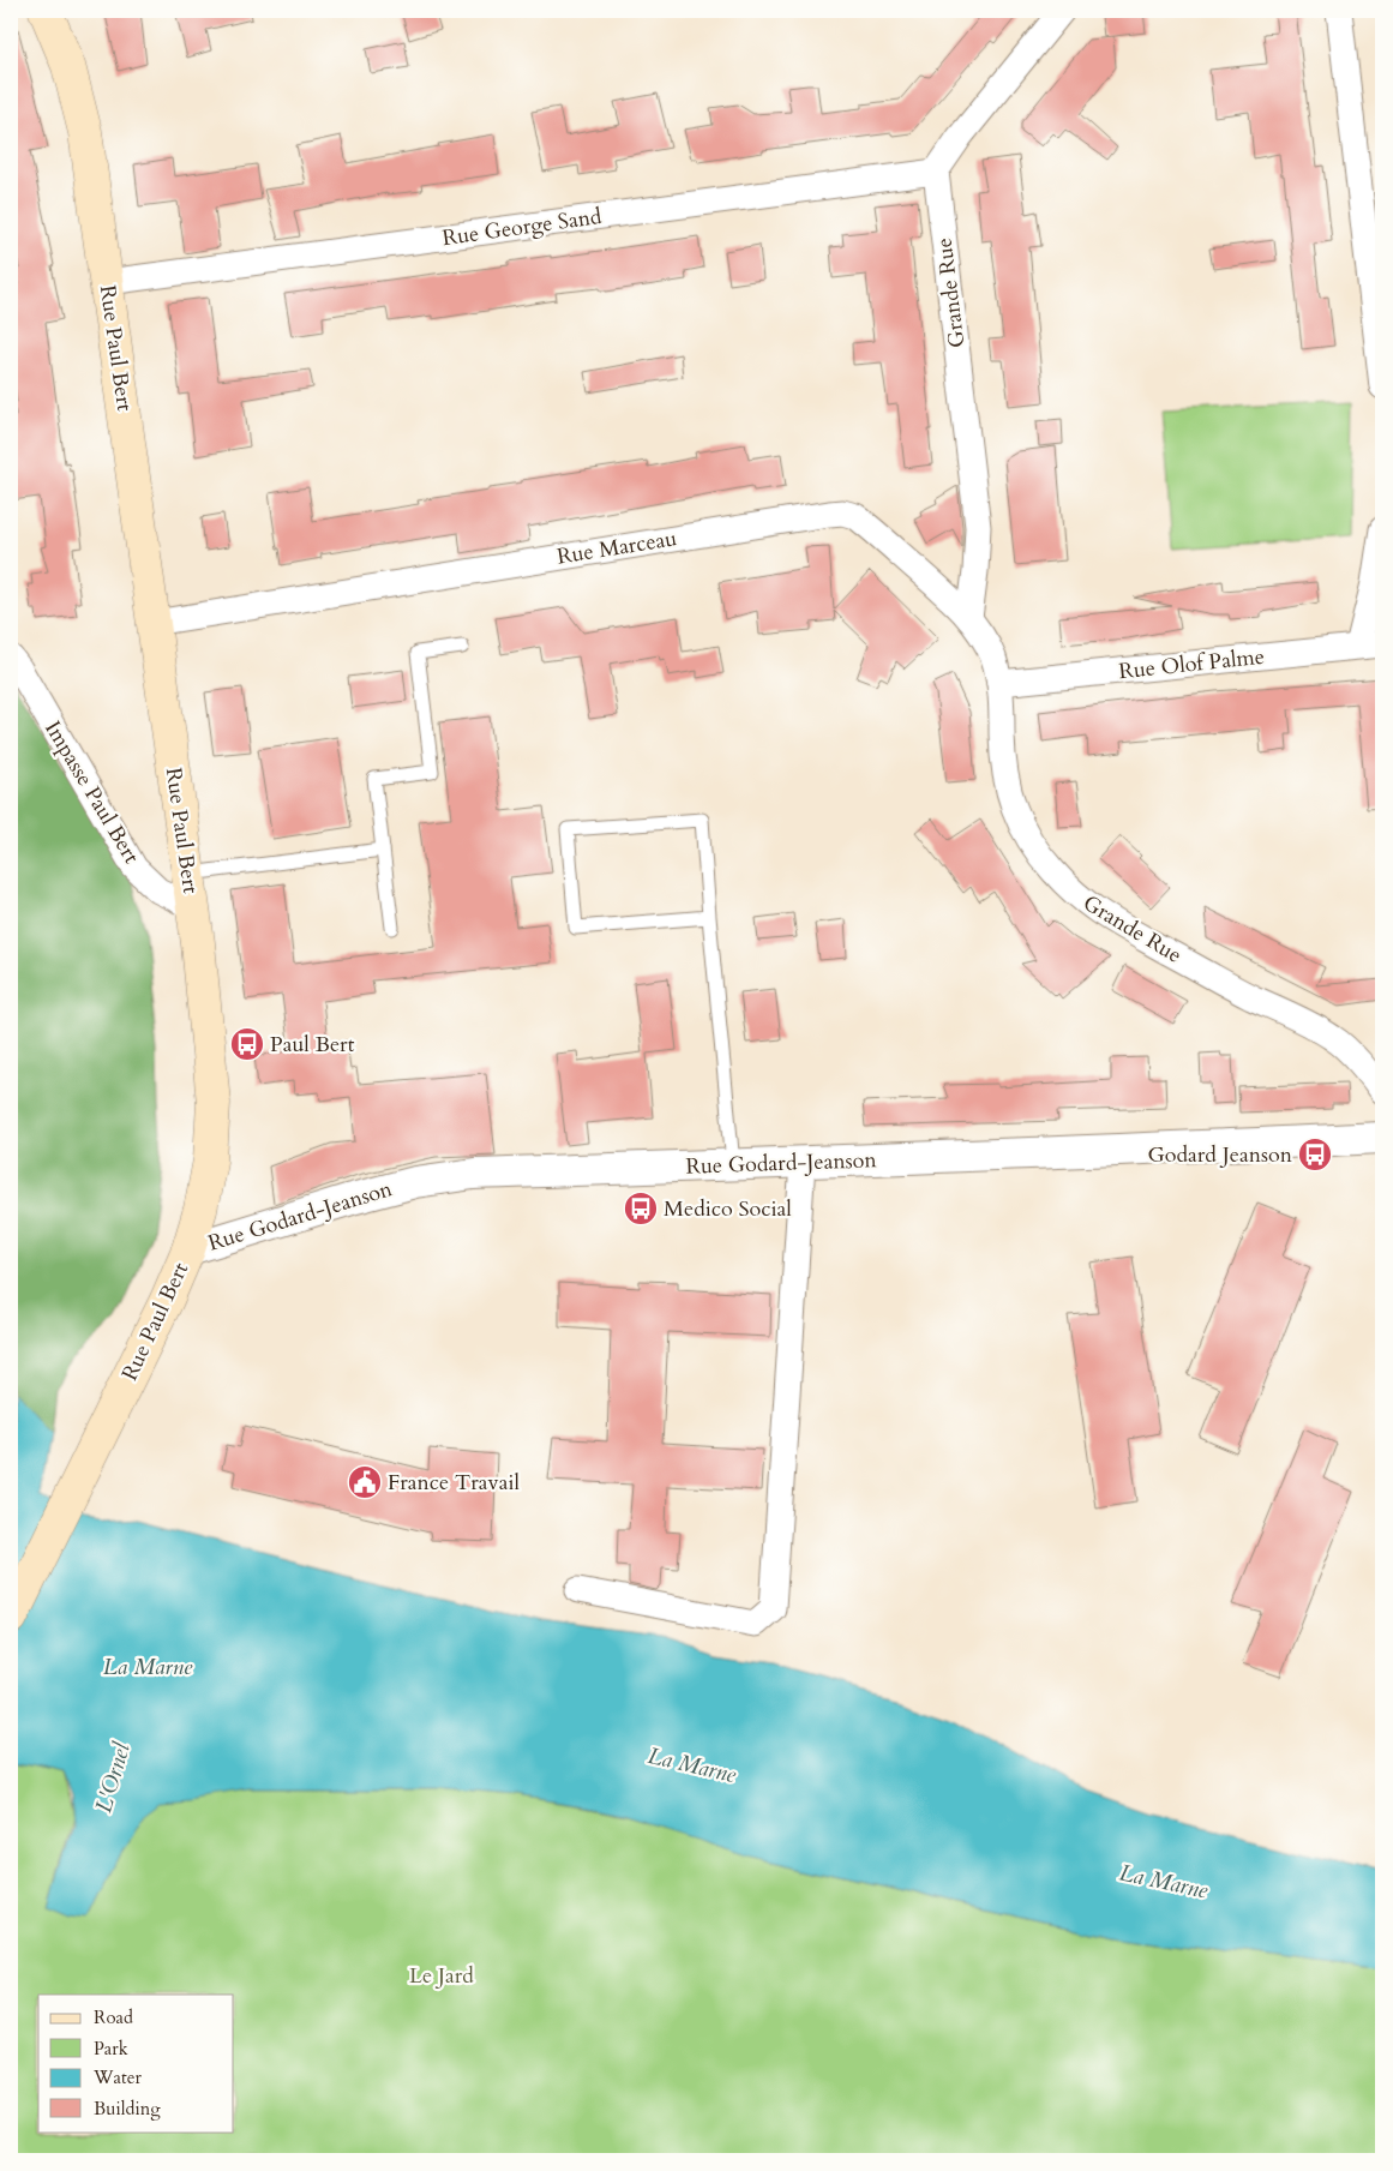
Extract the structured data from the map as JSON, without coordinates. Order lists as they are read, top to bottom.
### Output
{
  "streets": {
    "main road": ["Rue Paul Bert"],
    "street": [
      "Rue George Sand",
      "Grande Rue",
      "Rue Marceau",
      "Rue Olof Palme",
      "Impasse Paul Bert",
      "Rue Godard-Jeanson"
    ]
  },
  "crossings": [
    ["Rue George Sand", "Grande Rue"],
    ["Rue George Sand", "Rue Paul Bert"],
    ["Grande Rue", "Rue Marceau"],
    ["Grande Rue", "Rue Olof Palme"],
    ["Rue Paul Bert", "Rue Marceau"],
    ["Rue Paul Bert", "Impasse Paul Bert"],
    ["Rue Paul Bert", "Rue Godard-Jeanson"],
    ["Rue Marceau", "Rue Olof Palme"]
  ],
  "water": ["La Marne", "L'Ornel"],
  "parks": ["Le Jard"],
  "places": {
    "bus stop": ["Paul Bert", "Godard Jeanson", "Medico Social"],
    "public building": ["France Travail"]
  },
  "legend": [
    "Road",
    "Park",
    "Water",
    "Building"
  ]
}
